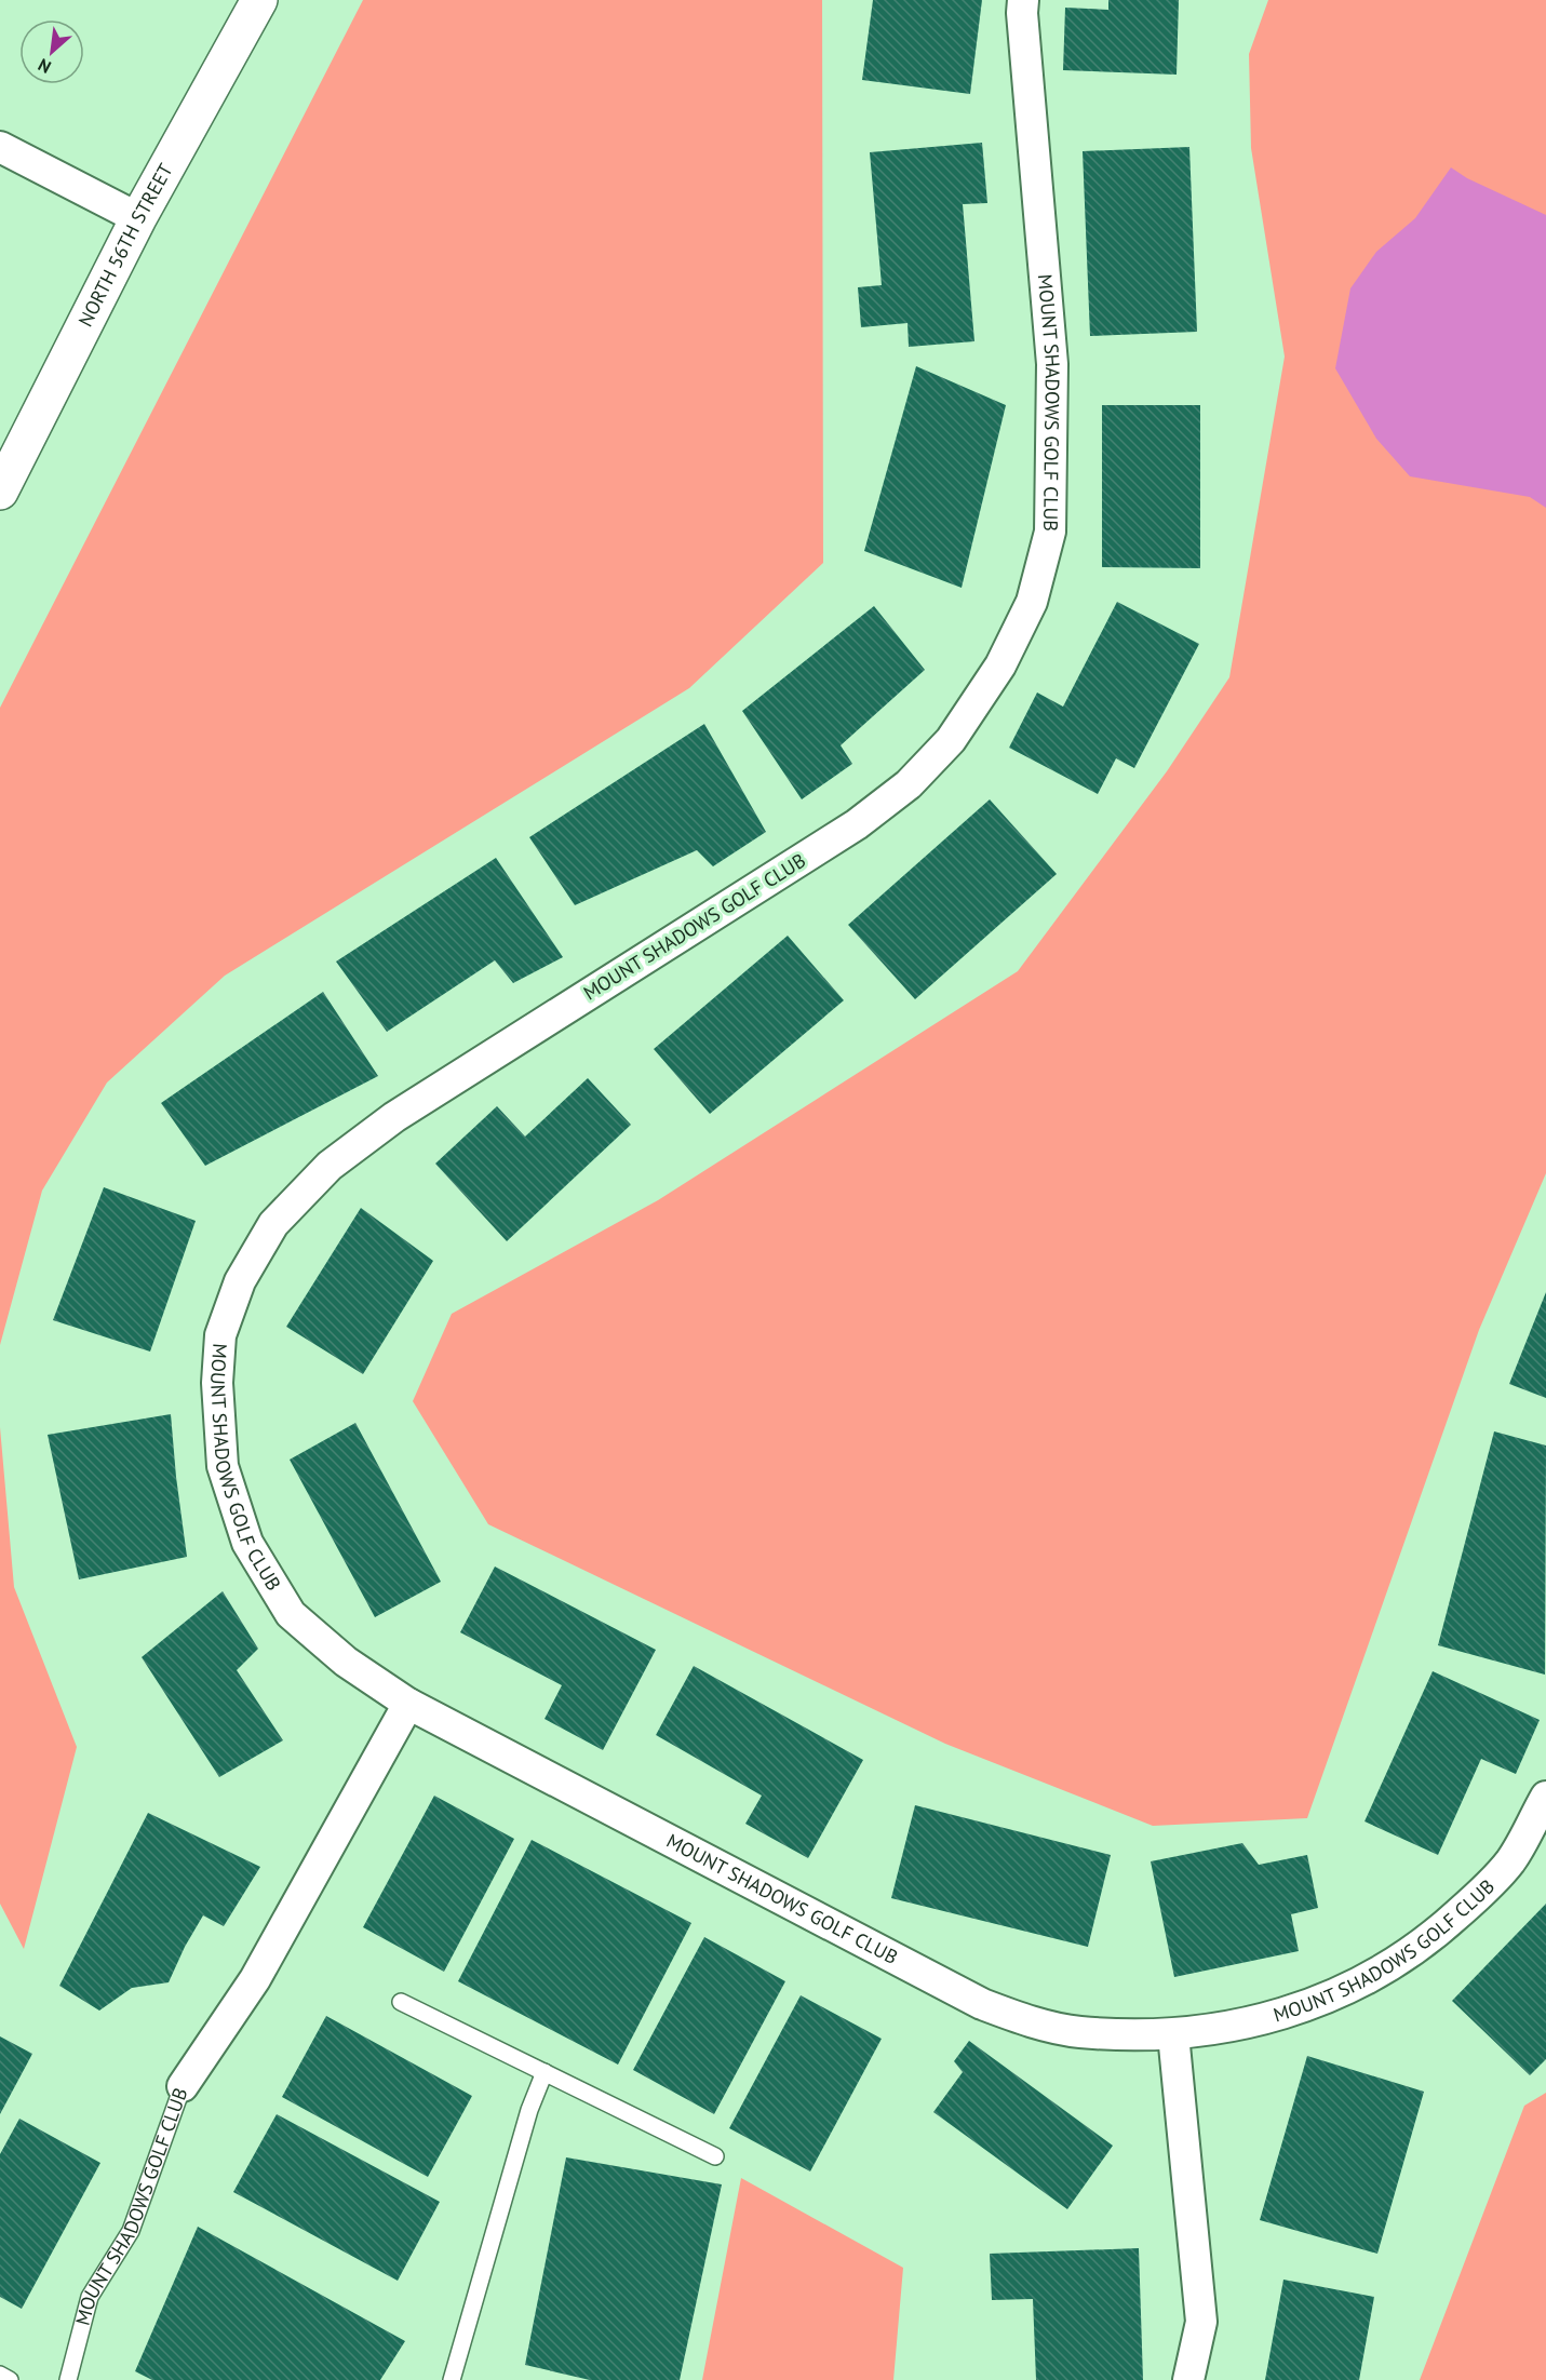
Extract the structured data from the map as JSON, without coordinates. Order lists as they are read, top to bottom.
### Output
{
  "streets": {
    "street": ["NORTH 56TH STREET", "MOUNT SHADOWS GOLF CLUB"]
  },
  "north": "bottom left"
}
